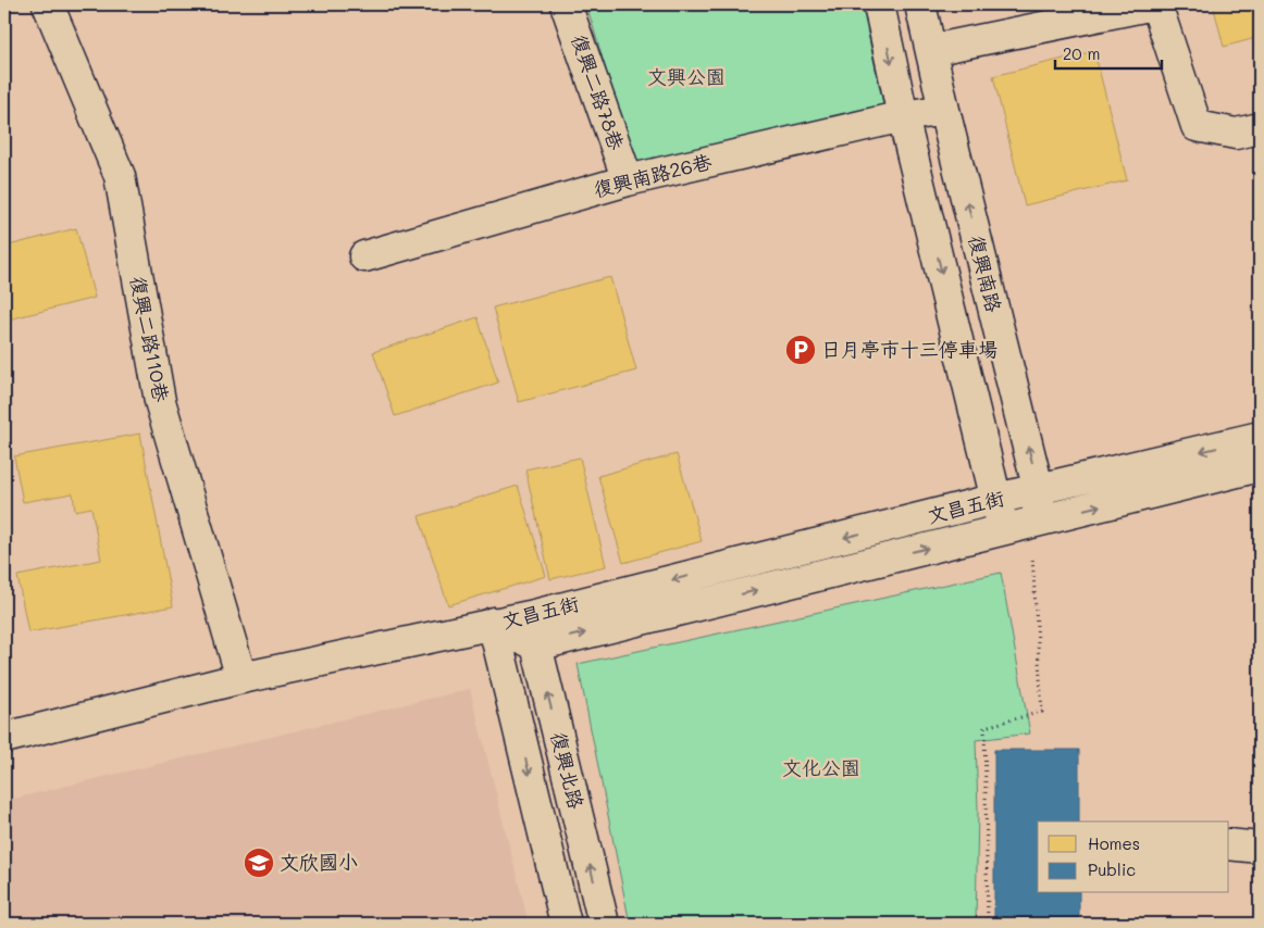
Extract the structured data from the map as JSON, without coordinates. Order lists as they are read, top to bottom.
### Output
{
  "streets": {
    "street": [
      "復興二路78巷",
      "復興南路26巷",
      "復興南路",
      "復興二路110巷",
      "文昌五街",
      "復興北路"
    ]
  },
  "crossings": [
    ["復興二路78巷", "復興南路26巷"],
    ["復興南路26巷", "復興南路"],
    ["復興南路", "文昌五街"],
    ["文昌五街", "復興北路"]
  ],
  "parks": ["文興公園", "文化公園"],
  "places": {
    "parking": ["日月亭市十三停車場"],
    "school or university": ["文欣國小"]
  },
  "legend": ["Homes", "Public"],
  "scale_bar": "20 m"
}
